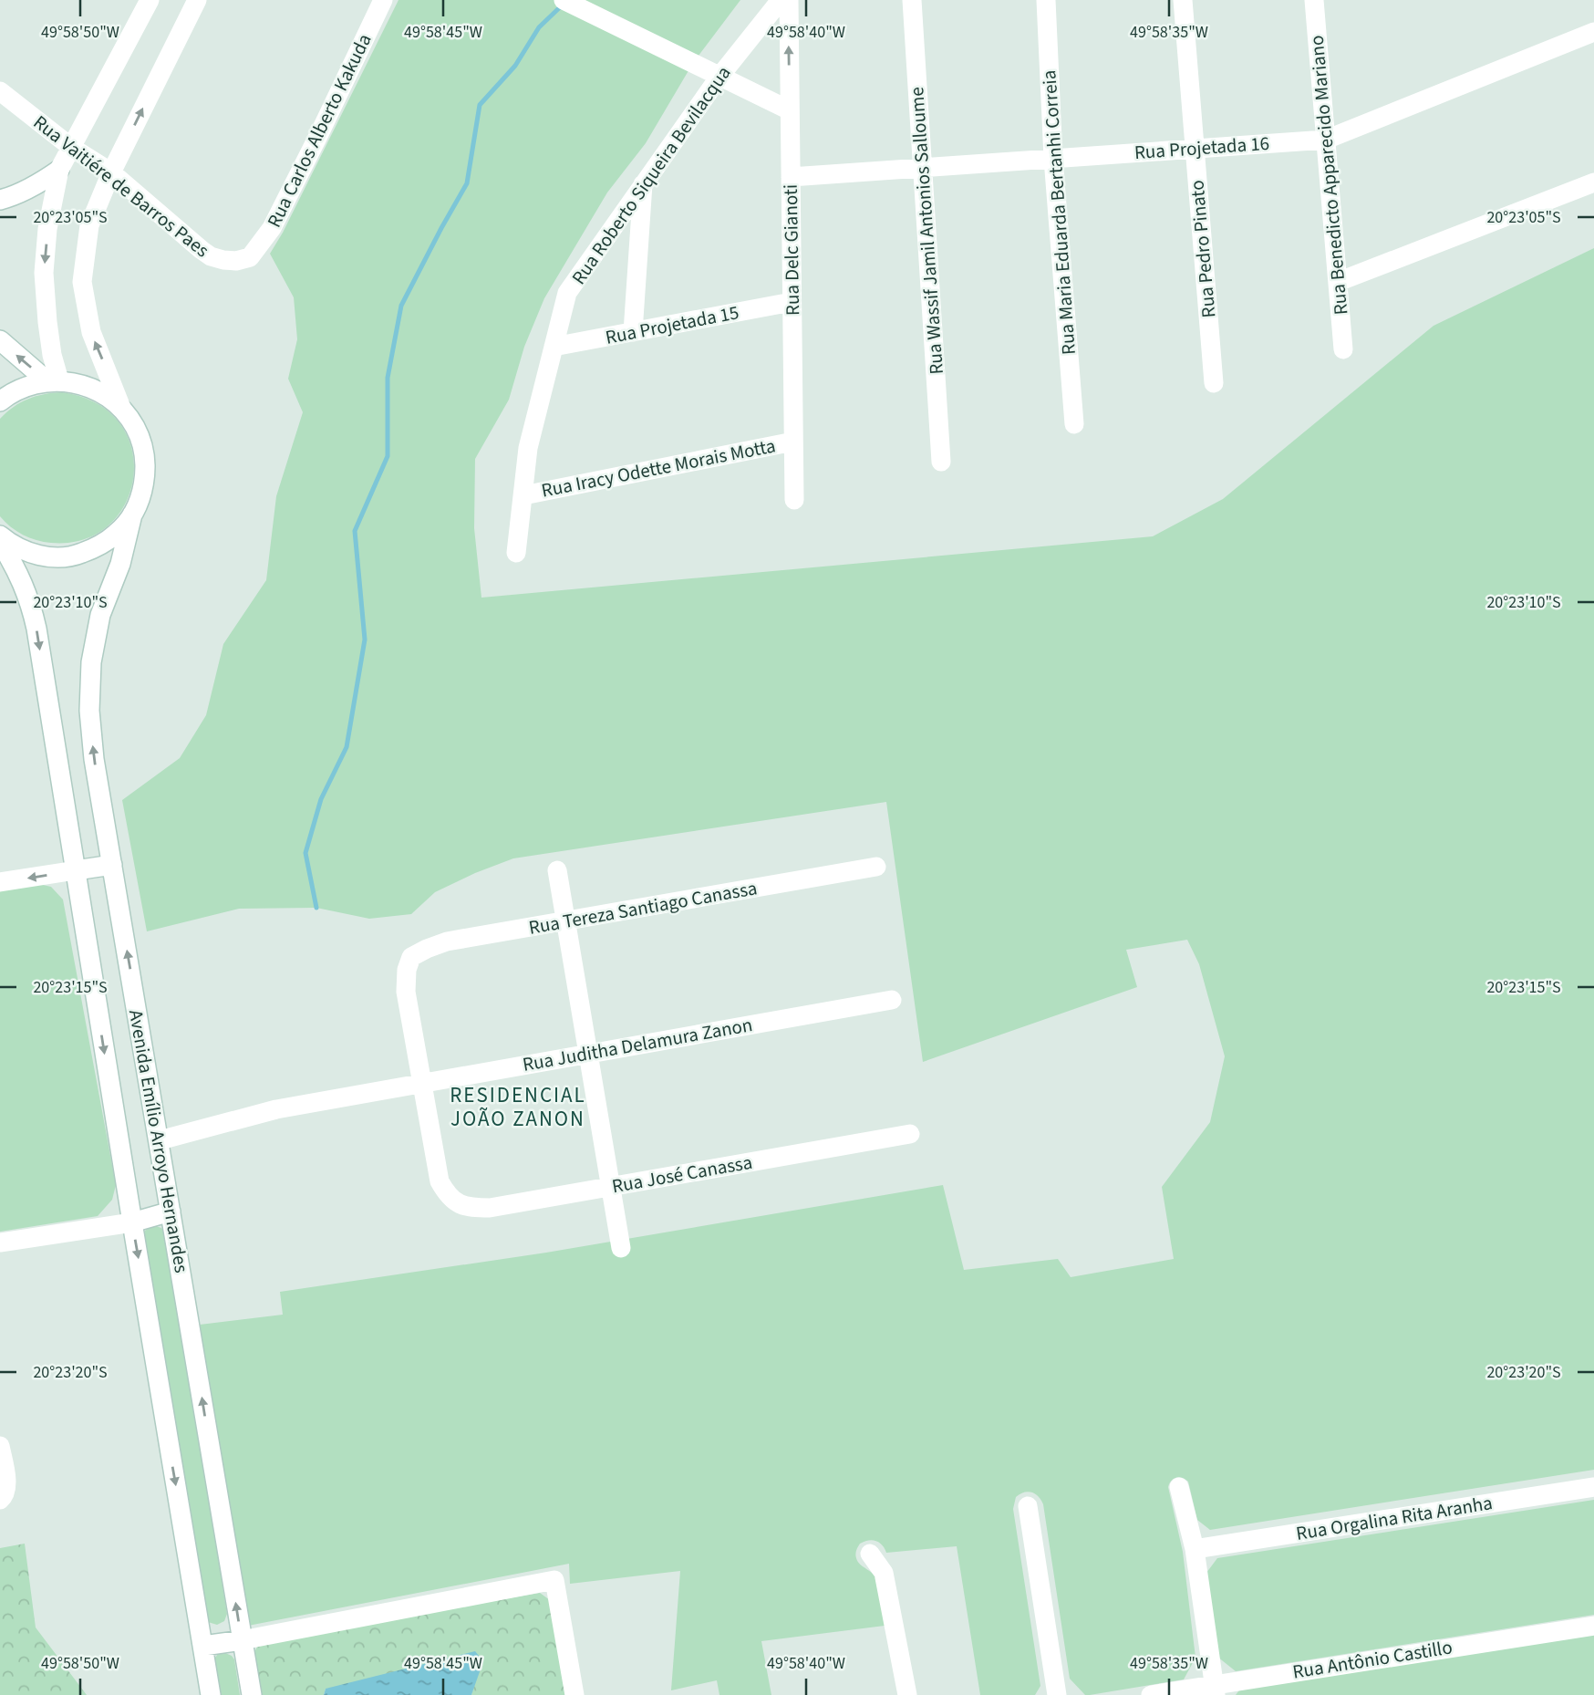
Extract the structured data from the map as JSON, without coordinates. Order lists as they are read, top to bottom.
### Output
{
  "streets": {
    "street": [
      "Rua Carlos Alberto Kakuda",
      "Rua Projetada 16",
      "Rua Roberto Siqueira Bevilacqua",
      "Rua Benedicto Apparecido Mariano",
      "Rua Vaitiére de Barros Paes",
      "Rua Maria Eduarda Bertanhi Correia",
      "Rua Wassif Jamil Antonios Salloume",
      "Rua Pedro Pinato",
      "Rua Delc Gianoti",
      "Rua Projetada 15",
      "Rua Iracy Odette Morais Motta",
      "Rua Tereza Santiago Canassa",
      "Rua Juditha Delamura Zanon",
      "Avenida Emílio Arroyo Hernandes",
      "Rua José Canassa",
      "Rua Orgalina Rita Aranha",
      "Rua Antônio Castillo"
    ]
  },
  "crossings": [
    ["Rua Carlos Alberto Kakuda", "Rua Vaitiére de Barros Paes"],
    ["Rua Projetada 16", "Rua Benedicto Apparecido Mariano"],
    ["Rua Projetada 16", "Rua Maria Eduarda Bertanhi Correia"],
    ["Rua Projetada 16", "Rua Wassif Jamil Antonios Salloume"],
    ["Rua Projetada 16", "Rua Pedro Pinato"],
    ["Rua Projetada 16", "Rua Delc Gianoti"],
    ["Rua Roberto Siqueira Bevilacqua", "Rua Projetada 15"],
    ["Rua Roberto Siqueira Bevilacqua", "Rua Iracy Odette Morais Motta"],
    ["Rua Delc Gianoti", "Rua Projetada 15"],
    ["Rua Delc Gianoti", "Rua Iracy Odette Morais Motta"],
    ["Rua Tereza Santiago Canassa", "Rua Juditha Delamura Zanon"],
    ["Rua Tereza Santiago Canassa", "Rua José Canassa"],
    ["Rua Juditha Delamura Zanon", "Avenida Emílio Arroyo Hernandes"],
    ["Rua Juditha Delamura Zanon", "Rua José Canassa"]
  ],
  "districts": ["RESIDENCIAL JOÃO ZANON"],
  "coordinates": [
    "49°58'50\"W",
    "49°58'45\"W",
    "49°58'40\"W",
    "49°58'35\"W",
    "20°23'05\"S",
    "20°23'10\"S",
    "20°23'15\"S",
    "20°23'20\"S"
  ]
}
